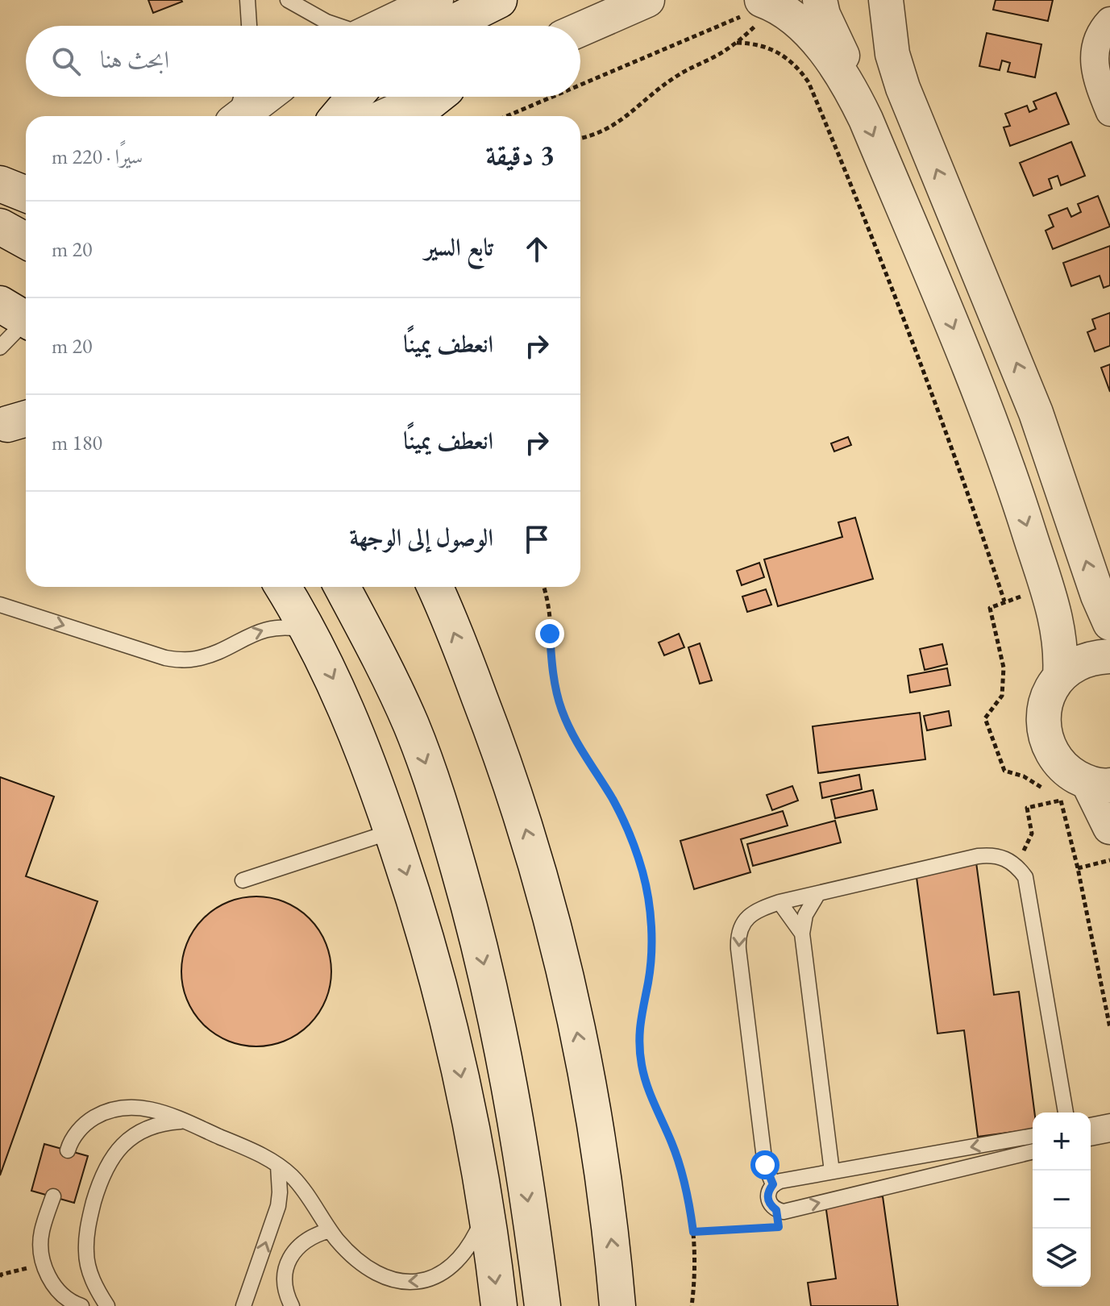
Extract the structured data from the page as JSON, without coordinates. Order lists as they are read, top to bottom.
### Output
{
  "page": {
    "search": "ابحث هنا",
    "heading": ["3 دقيقة", "سيرًا · 220 m"],
    "list": [
      ["تابع السير", "20 m"],
      ["انعطف يمينًا", "20 m"],
      ["انعطف يمينًا", "180 m"],
      "الوصول إلى الوجهة"
    ],
    "map_buttons": ["+", "−"]
  }
}
